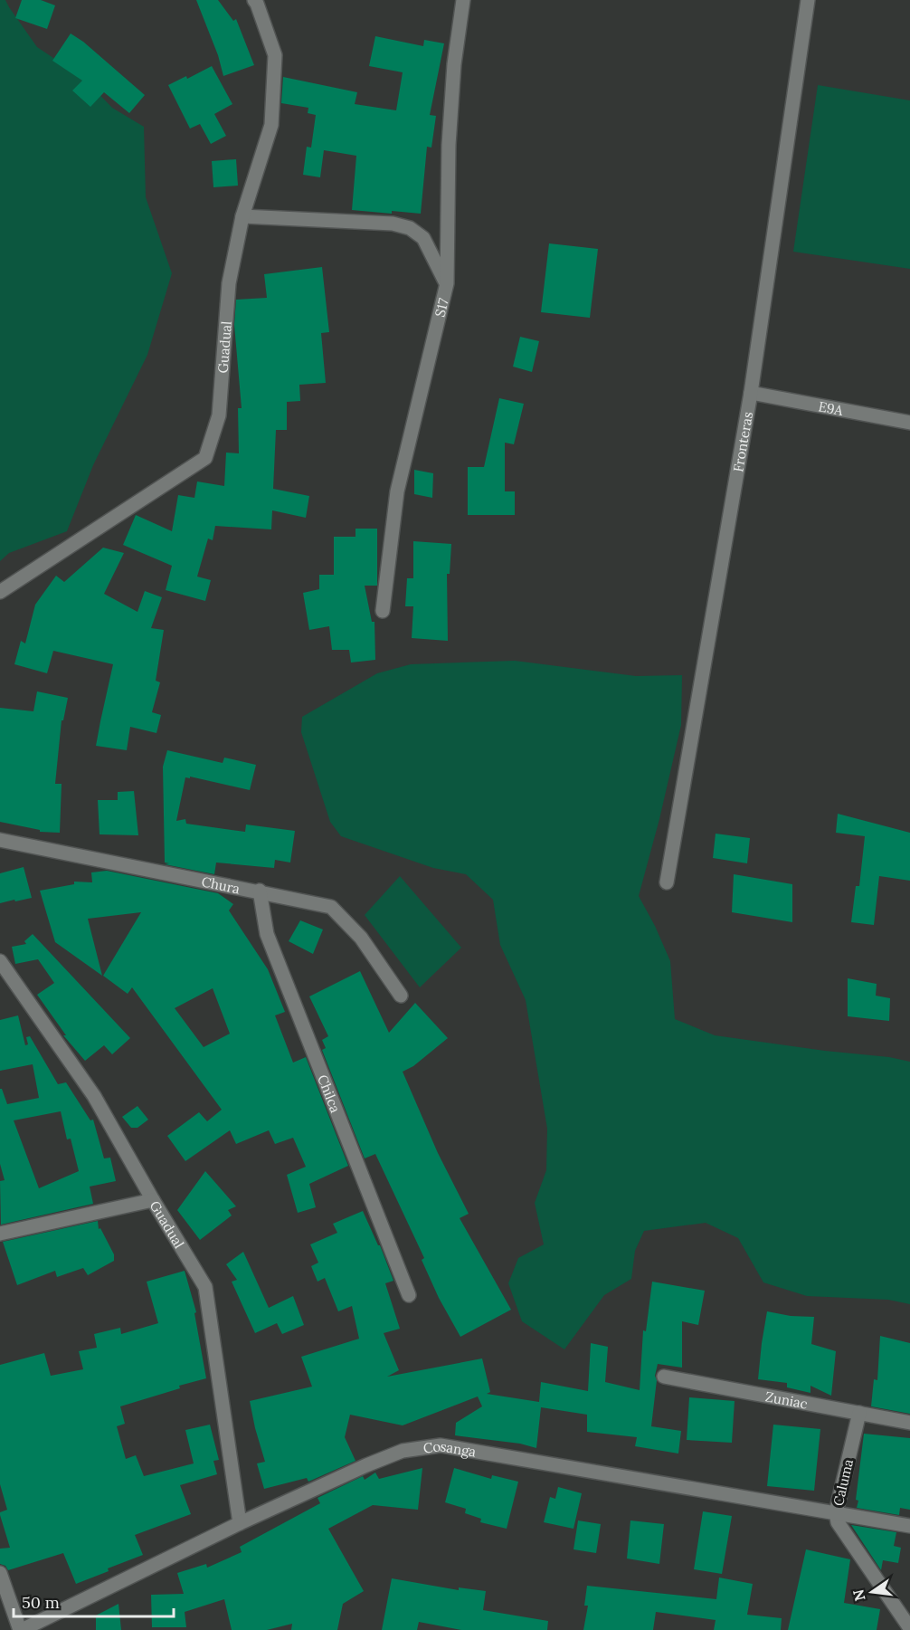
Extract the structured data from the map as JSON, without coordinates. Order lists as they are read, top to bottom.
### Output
{
  "streets": {
    "street": [
      "S17",
      "Guadual",
      "E9A",
      "Fronteras",
      "Chura",
      "Chilca",
      "Zuniac",
      "Cosanga",
      "Caluma"
    ]
  },
  "crossings": [
    ["Guadual", "Cosanga"],
    ["E9A", "Fronteras"],
    ["Chura", "Chilca"],
    ["Zuniac", "Caluma"],
    ["Cosanga", "Caluma"]
  ],
  "scale_bar": "50 m",
  "north": "left"
}
